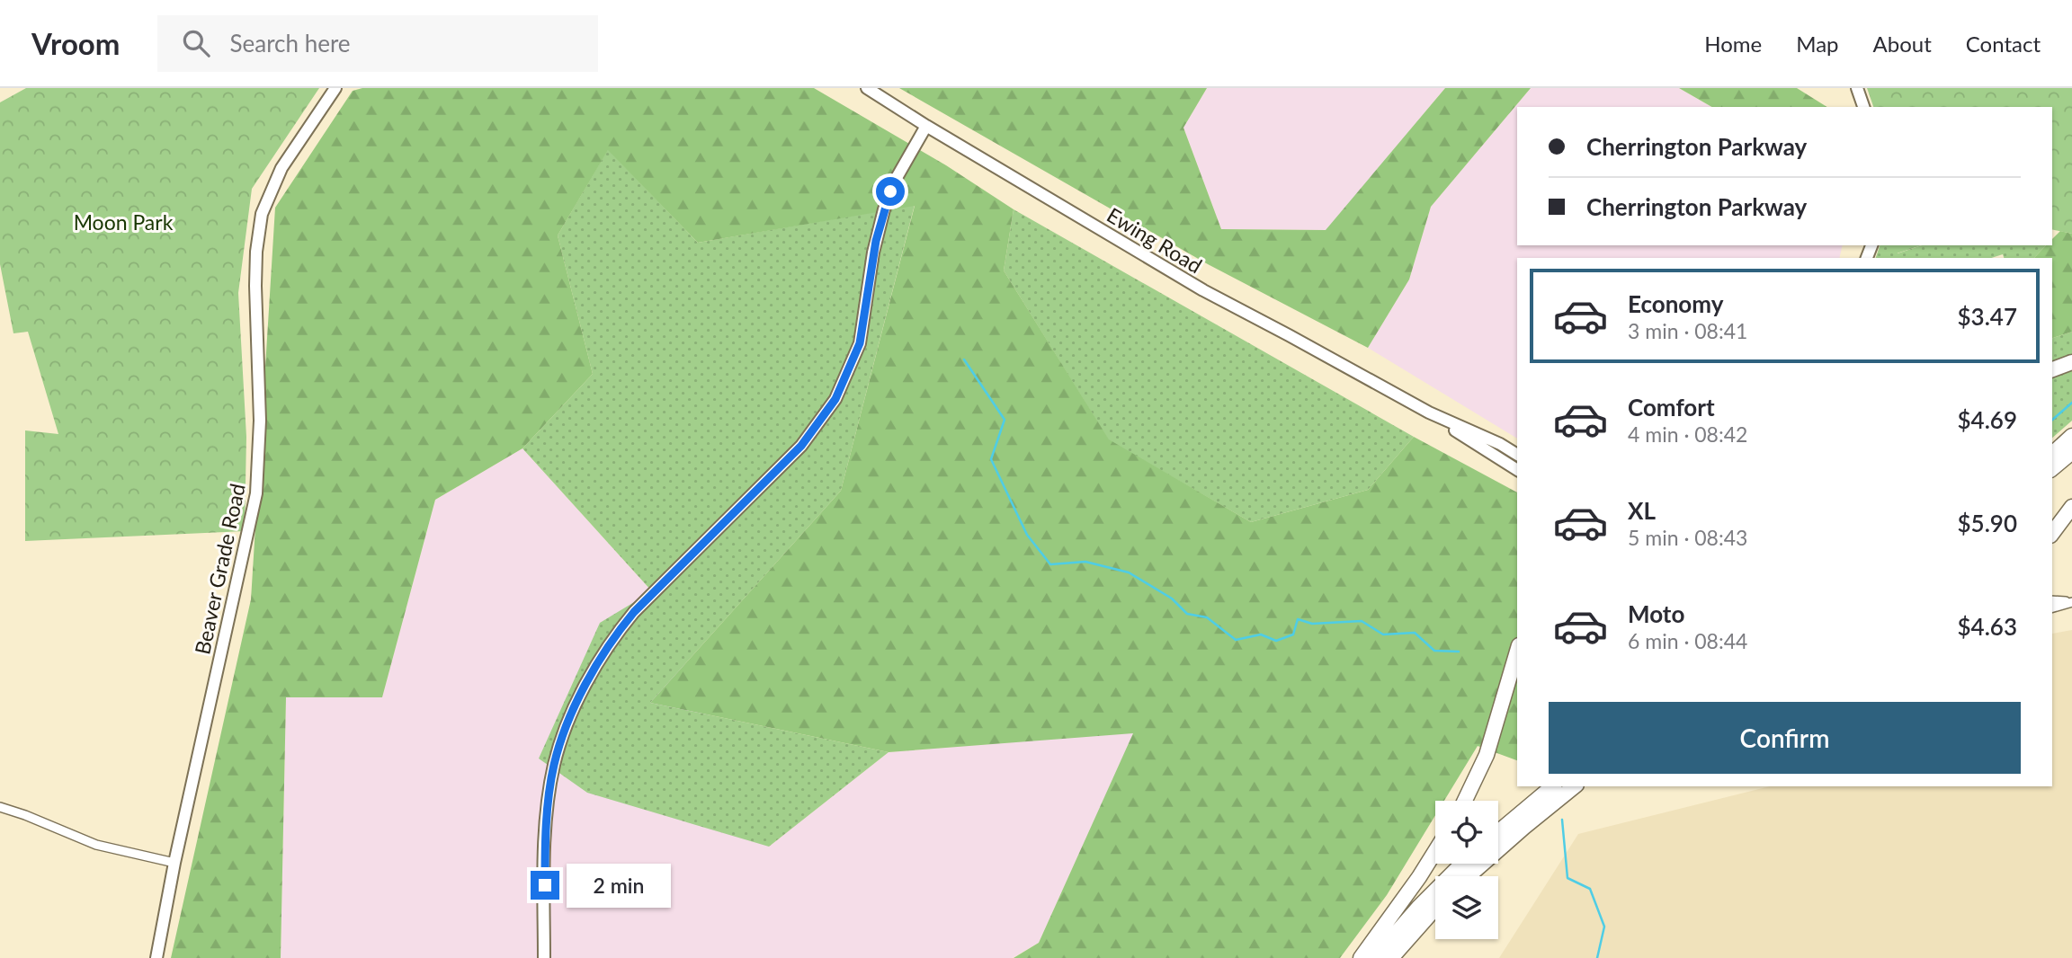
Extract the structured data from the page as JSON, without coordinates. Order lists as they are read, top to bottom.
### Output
{
  "streets": {
    "street": ["Ewing Road", "Beaver Grade Road"]
  },
  "parks": ["Moon Park"],
  "page": {
    "header": "Vroom",
    "search": "Search here",
    "nav": [
      "Home",
      "Map",
      "About",
      "Contact"
    ],
    "banner": ["Cherrington Parkway", "Cherrington Parkway"],
    "list": [
      {
        "name": "Economy",
        "note": "3 min · 08:41",
        "value": "$3.47"
      },
      {
        "name": "Comfort",
        "note": "4 min · 08:42",
        "value": "$4.69"
      },
      {
        "name": "XL",
        "note": "5 min · 08:43",
        "value": "$5.90"
      },
      {
        "name": "Moto",
        "note": "6 min · 08:44",
        "value": "$4.63"
      }
    ],
    "buttons": "Confirm",
    "bubble": "2 min"
  }
}
